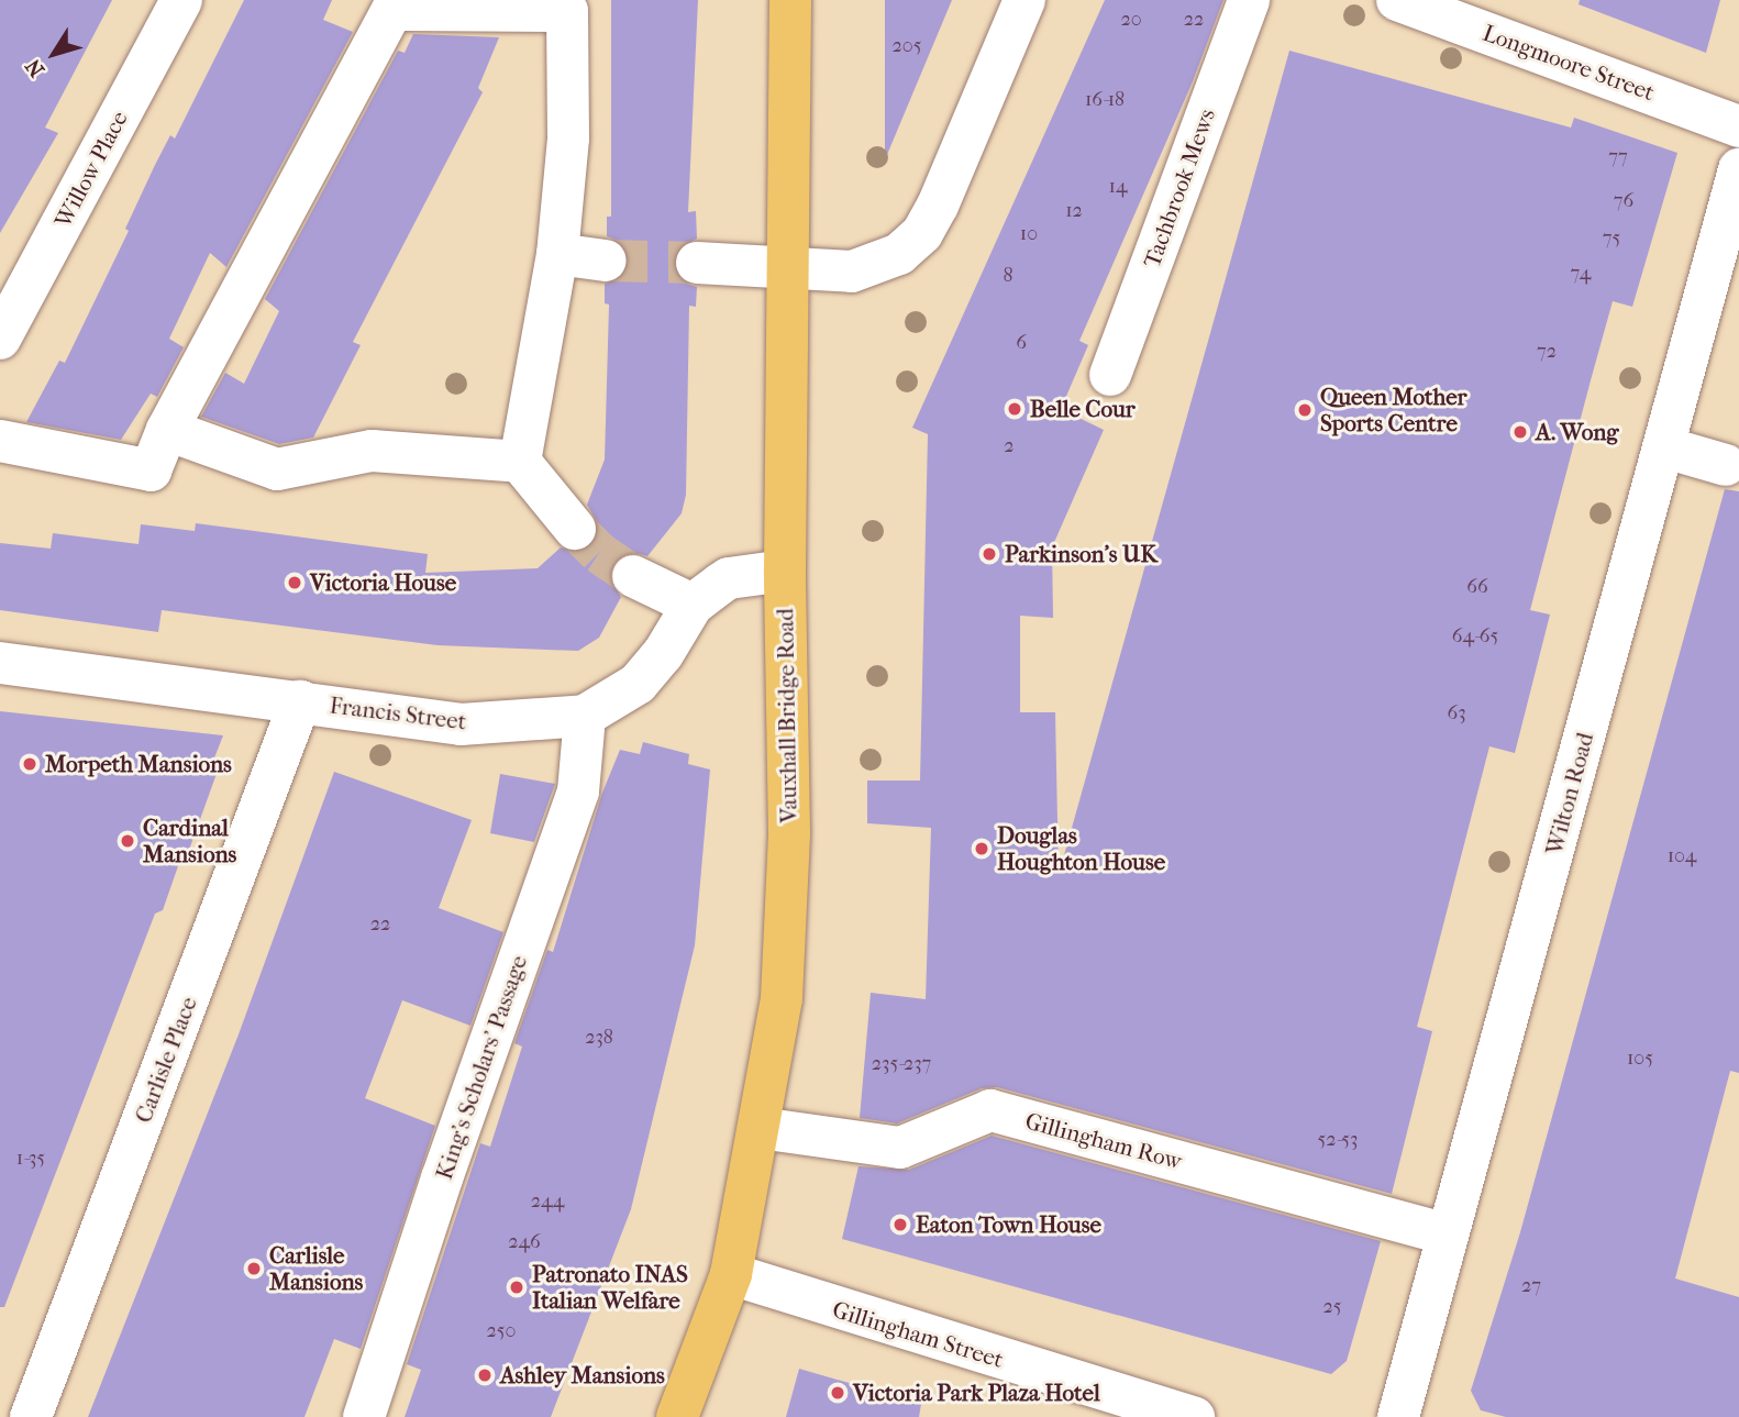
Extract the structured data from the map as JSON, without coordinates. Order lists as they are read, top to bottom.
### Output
{
  "streets": {
    "highway": ["Vauxhall Bridge Road"],
    "street": [
      "Longmoore Street",
      "Willow Place",
      "Tachbrook Mews",
      "Francis Street",
      "Wilton Road",
      "Carlisle Place",
      "King's Scholars' Passage",
      "Gillingham Row",
      "Gillingham Street"
    ]
  },
  "crossings": [
    ["Francis Street", "Vauxhall Bridge Road"],
    ["Francis Street", "Carlisle Place"],
    ["Francis Street", "King's Scholars' Passage"],
    ["Vauxhall Bridge Road", "Gillingham Row"],
    ["Vauxhall Bridge Road", "Gillingham Street"],
    ["Wilton Road", "Gillingham Row"]
  ],
  "places": [
    "Belle Cour",
    "Queen Mother Sports Centre",
    "A. Wong",
    "Parkinson's UK",
    "Victoria House",
    "Morpeth Mansions",
    "Cardinal Mansions",
    "Douglas Houghton House",
    "Eaton Town House",
    "Carlisle Mansions",
    "Patronato INAS Italian Welfare",
    "Ashley Mansions",
    "Victoria Park Plaza Hotel"
  ],
  "house_numbers": [
    "20",
    "22",
    "205",
    "16-18",
    "77",
    "14",
    "76",
    "12",
    "10",
    "75",
    "74",
    "8",
    "6",
    "72",
    "2",
    "66",
    "64-65",
    "63",
    "104",
    "22",
    "238",
    "105",
    "235-237",
    "52-53",
    "1-35",
    "244",
    "246",
    "27",
    "25",
    "250"
  ],
  "north": "bottom left"
}
